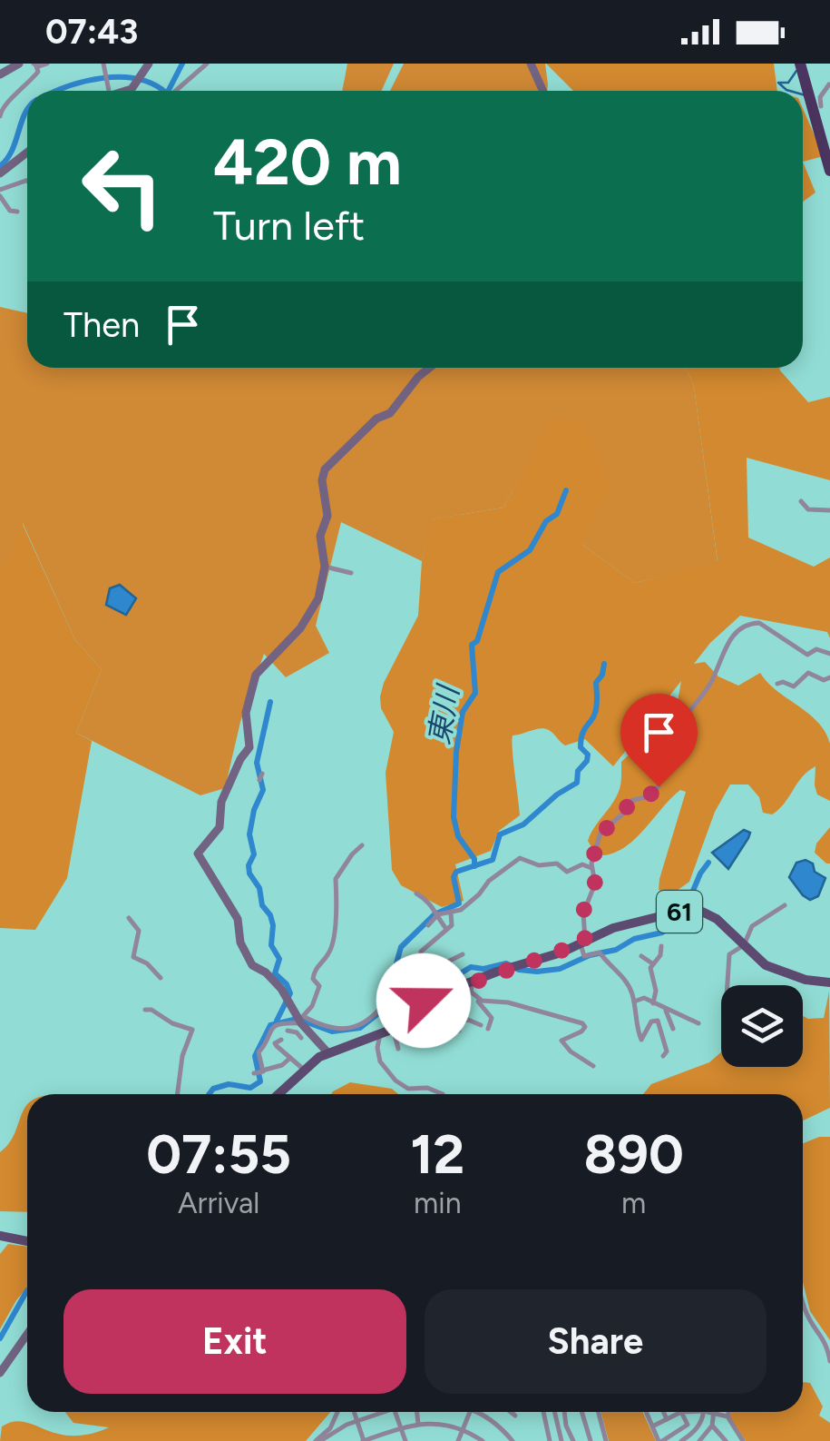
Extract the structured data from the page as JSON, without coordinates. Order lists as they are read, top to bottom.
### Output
{
  "streets": {
    "main road": ["61"]
  },
  "water": ["東川"],
  "page": {
    "status": "07:43",
    "turn": ["420 m", "Turn left"],
    "then": "Then",
    "eta": [
      "07:55",
      "Arrival",
      "12",
      "min",
      "890",
      "m"
    ],
    "buttons": ["Exit", "Share"]
  }
}
